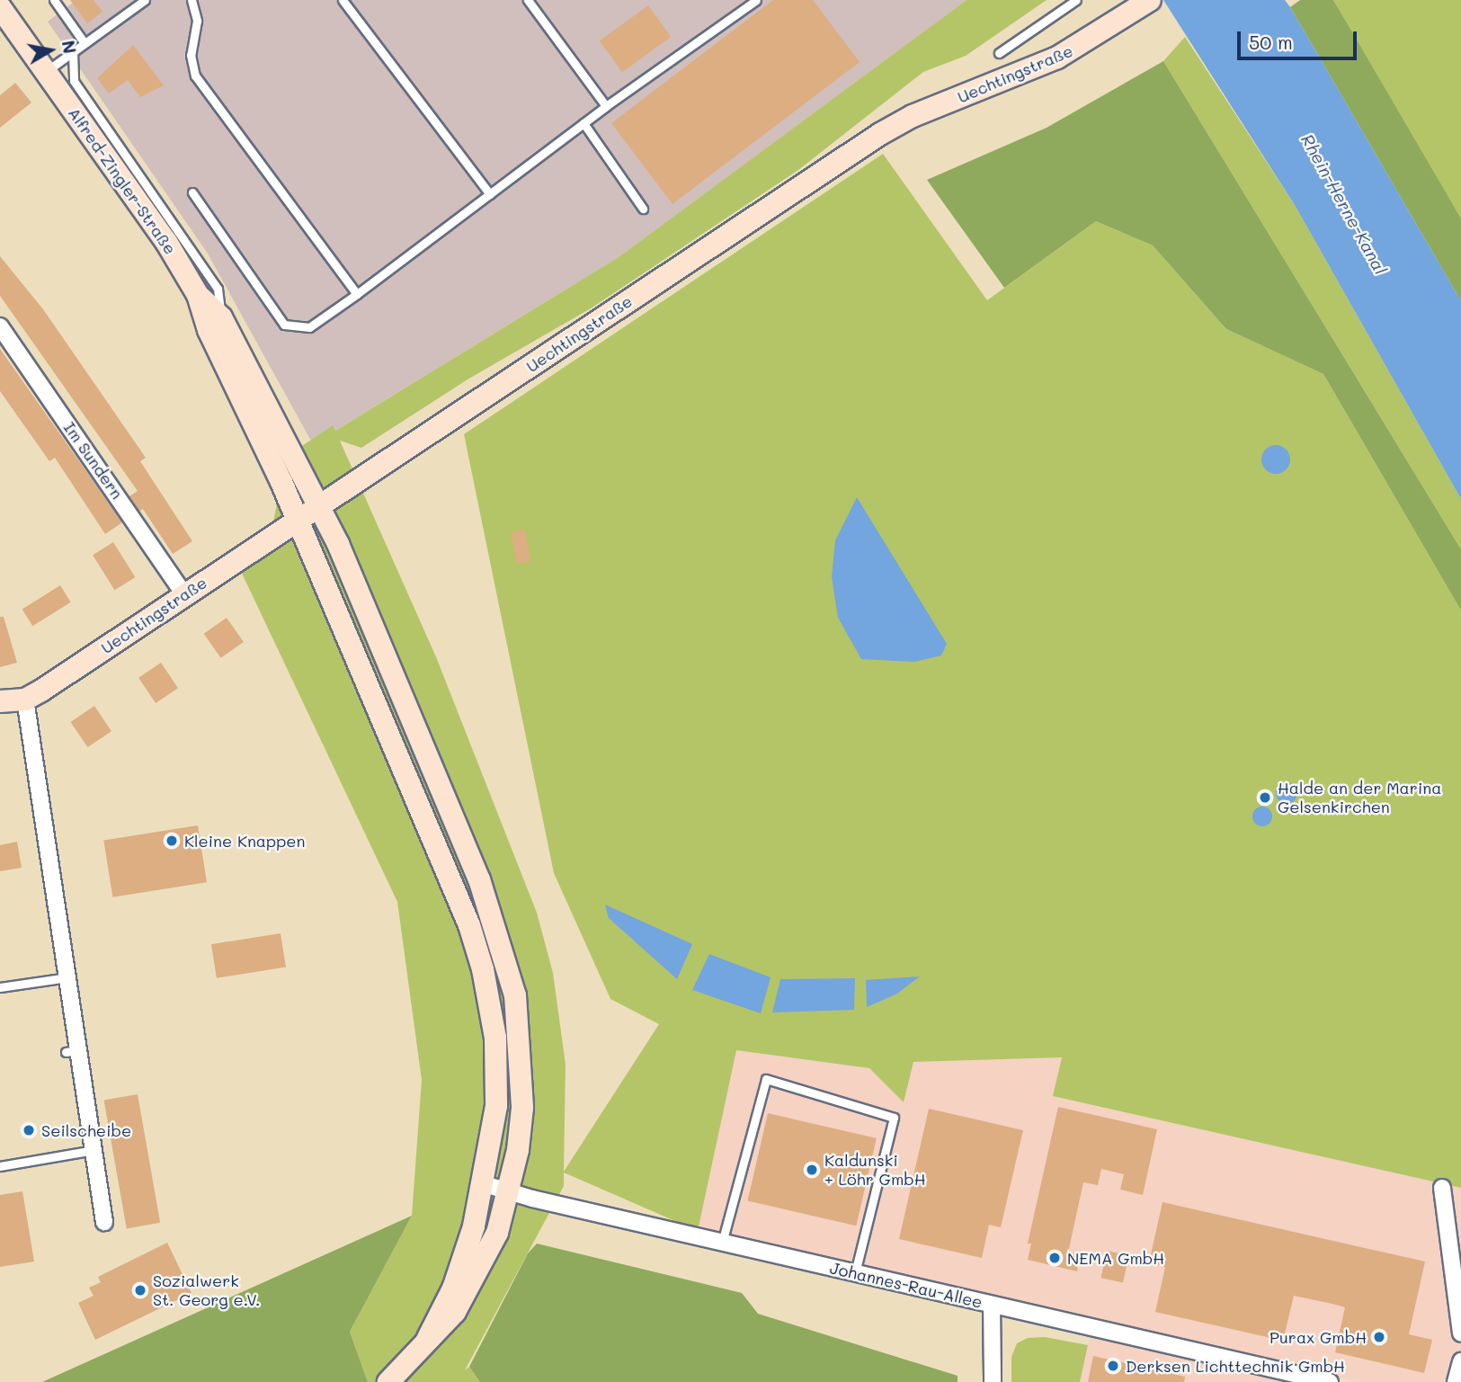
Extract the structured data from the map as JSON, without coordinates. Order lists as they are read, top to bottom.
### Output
{
  "streets": {
    "main road": ["Uechtingstraße", "Alfred-Zingler-Straße"],
    "street": ["Im Sundern", "Johannes-Rau-Allee"]
  },
  "crossings": [
    ["Uechtingstraße", "Alfred-Zingler-Straße"],
    ["Uechtingstraße", "Im Sundern"],
    ["Alfred-Zingler-Straße", "Johannes-Rau-Allee"]
  ],
  "water": ["Rhein-Herne-Kanal"],
  "places": [
    "Halde an der Marina Gelsenkirchen",
    "Kleine Knappen",
    "Seilscheibe",
    "Kaldunski + Löhr GmbH",
    "NEMA GmbH",
    "Sozialwerk St. Georg e.V.",
    "Purax GmbH",
    "Derksen Lichttechnik GmbH"
  ],
  "scale_bar": "50 m",
  "north": "right"
}
